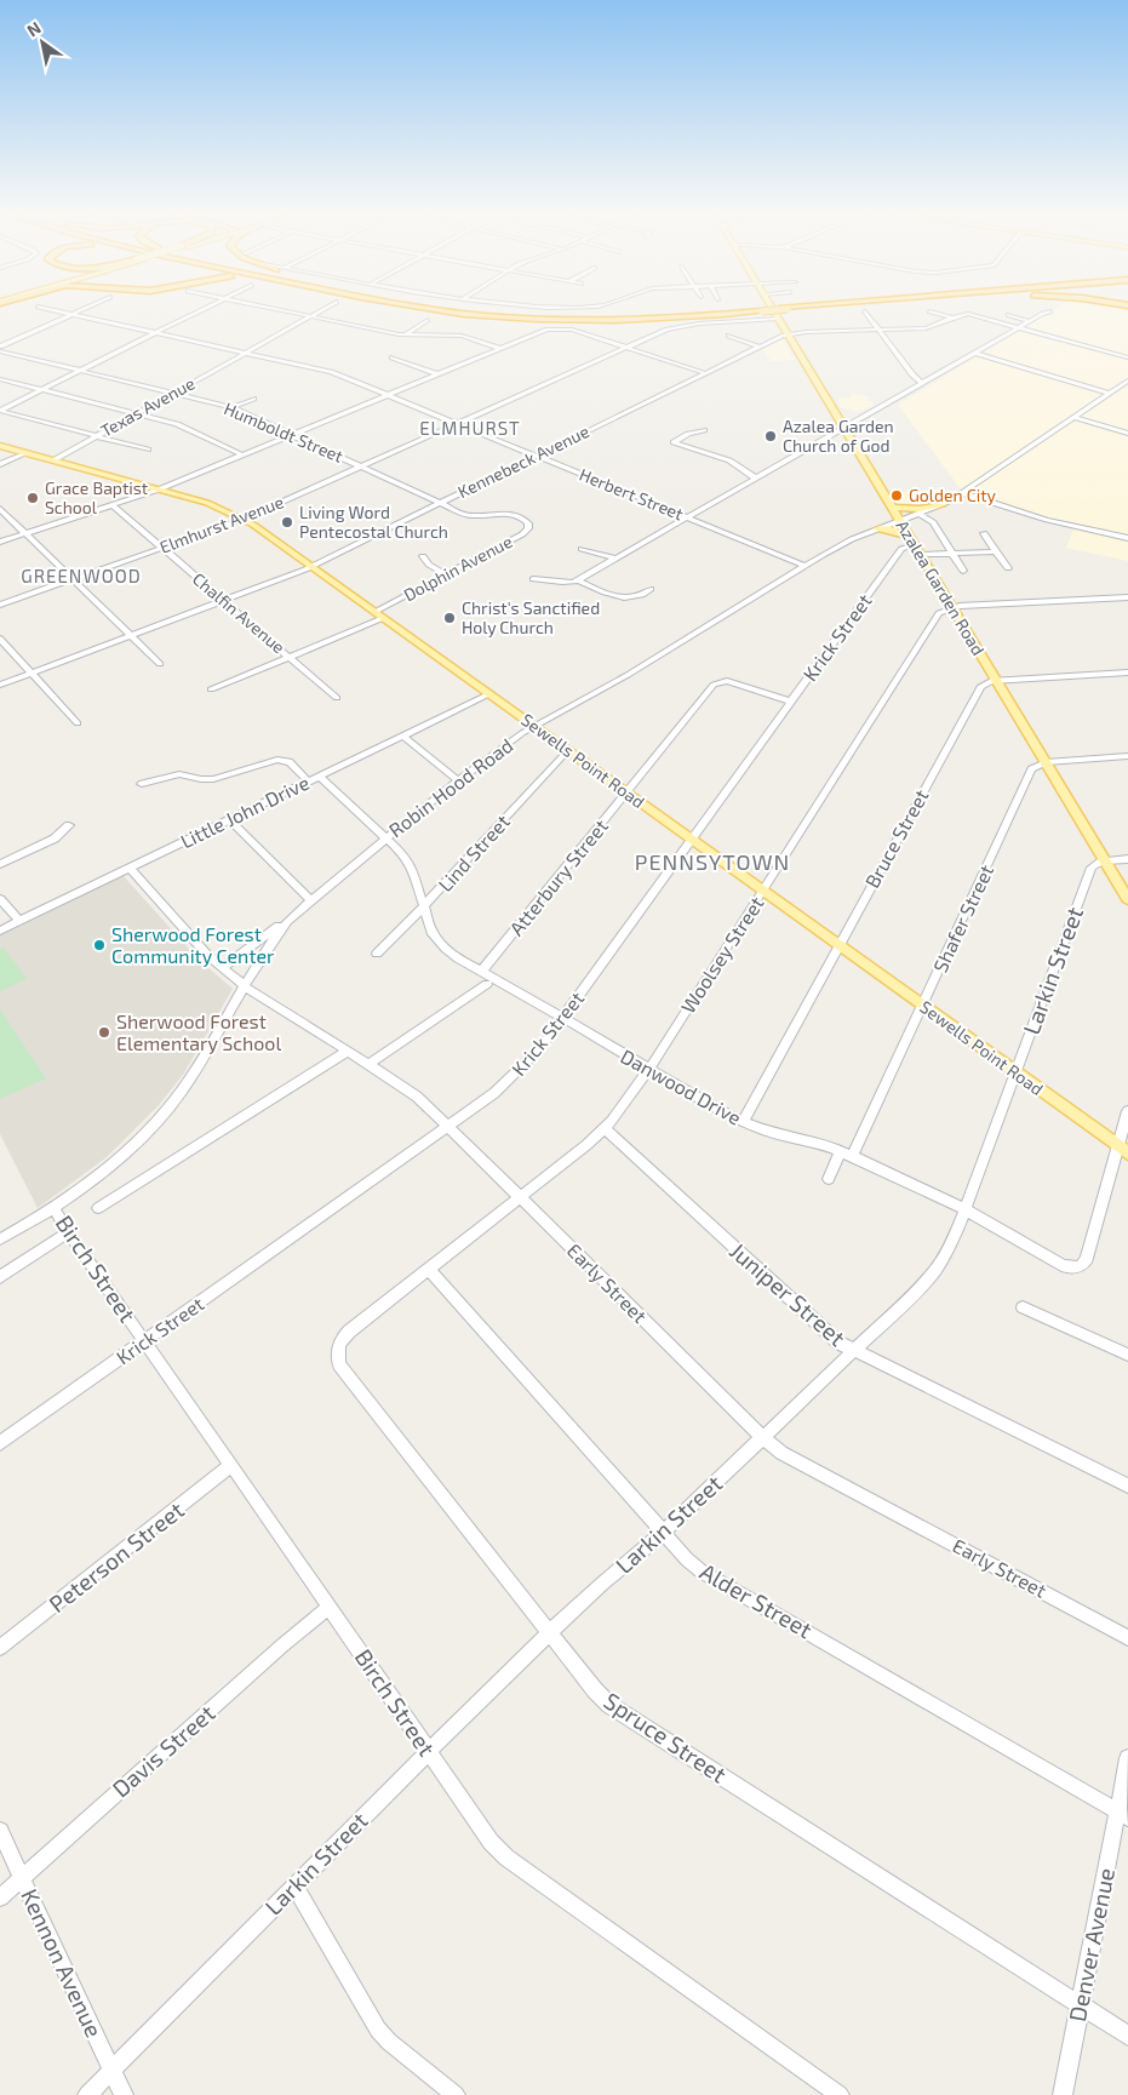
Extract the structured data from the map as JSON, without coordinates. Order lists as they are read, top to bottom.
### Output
{
  "streets": {
    "main road": ["Azalea Garden Road", "Sewells Point Road"],
    "street": [
      "Texas Avenue",
      "Humboldt Street",
      "Kennebeck Avenue",
      "Herbert Street",
      "Elmhurst Avenue",
      "Dolphin Avenue",
      "Chalfin Avenue",
      "Krick Street",
      "Robin Hood Road",
      "Little John Drive",
      "Bruce Street",
      "Lind Street",
      "Atterbury Street",
      "Shafer Street",
      "Woolsey Street",
      "Larkin Street",
      "Danwood Drive",
      "Birch Street",
      "Early Street",
      "Juniper Street",
      "Peterson Street",
      "Alder Street",
      "Spruce Street",
      "Davis Street",
      "Denver Avenue",
      "Kennon Avenue"
    ]
  },
  "crossings": [
    ["Texas Avenue", "Humboldt Street"],
    ["Texas Avenue", "Herbert Street"],
    ["Texas Avenue", "Sewells Point Road"],
    ["Humboldt Street", "Kennebeck Avenue"],
    ["Humboldt Street", "Elmhurst Avenue"],
    ["Humboldt Street", "Dolphin Avenue"],
    ["Kennebeck Avenue", "Herbert Street"],
    ["Kennebeck Avenue", "Azalea Garden Road"],
    ["Kennebeck Avenue", "Chalfin Avenue"],
    ["Kennebeck Avenue", "Sewells Point Road"],
    ["Herbert Street", "Elmhurst Avenue"],
    ["Herbert Street", "Robin Hood Road"],
    ["Elmhurst Avenue", "Azalea Garden Road"],
    ["Elmhurst Avenue", "Chalfin Avenue"],
    ["Elmhurst Avenue", "Sewells Point Road"],
    ["Dolphin Avenue", "Sewells Point Road"],
    ["Azalea Garden Road", "Krick Street"],
    ["Azalea Garden Road", "Robin Hood Road"],
    ["Azalea Garden Road", "Bruce Street"],
    ["Azalea Garden Road", "Shafer Street"],
    ["Azalea Garden Road", "Woolsey Street"],
    ["Azalea Garden Road", "Larkin Street"],
    ["Krick Street", "Sewells Point Road"],
    ["Krick Street", "Atterbury Street"],
    ["Krick Street", "Danwood Drive"],
    ["Krick Street", "Birch Street"],
    ["Krick Street", "Early Street"],
    ["Sewells Point Road", "Robin Hood Road"],
    ["Sewells Point Road", "Little John Drive"],
    ["Sewells Point Road", "Bruce Street"],
    ["Sewells Point Road", "Lind Street"],
    ["Sewells Point Road", "Atterbury Street"],
    ["Sewells Point Road", "Shafer Street"],
    ["Sewells Point Road", "Woolsey Street"],
    ["Sewells Point Road", "Larkin Street"],
    ["Sewells Point Road", "Danwood Drive"],
    ["Robin Hood Road", "Danwood Drive"],
    ["Robin Hood Road", "Birch Street"],
    ["Robin Hood Road", "Early Street"],
    ["Little John Drive", "Danwood Drive"],
    ["Little John Drive", "Early Street"],
    ["Bruce Street", "Danwood Drive"],
    ["Lind Street", "Danwood Drive"],
    ["Atterbury Street", "Danwood Drive"],
    ["Shafer Street", "Danwood Drive"],
    ["Woolsey Street", "Danwood Drive"],
    ["Woolsey Street", "Early Street"],
    ["Woolsey Street", "Juniper Street"],
    ["Woolsey Street", "Alder Street"],
    ["Woolsey Street", "Spruce Street"],
    ["Larkin Street", "Danwood Drive"],
    ["Larkin Street", "Birch Street"],
    ["Larkin Street", "Early Street"],
    ["Larkin Street", "Juniper Street"],
    ["Larkin Street", "Alder Street"],
    ["Larkin Street", "Spruce Street"],
    ["Larkin Street", "Kennon Avenue"],
    ["Birch Street", "Peterson Street"],
    ["Birch Street", "Davis Street"],
    ["Alder Street", "Denver Avenue"],
    ["Spruce Street", "Denver Avenue"],
    ["Davis Street", "Kennon Avenue"]
  ],
  "districts": ["ELMHURST", "GREENWOOD", "PENNSYTOWN"],
  "places": [
    "Azalea Garden Church of God",
    "Golden City",
    "Grace Baptist School",
    "Living Word Pentecostal Church",
    "Christ's Sanctified Holy Church",
    "Sherwood Forest Community Center",
    "Sherwood Forest Elementary School"
  ],
  "north": "top left"
}
